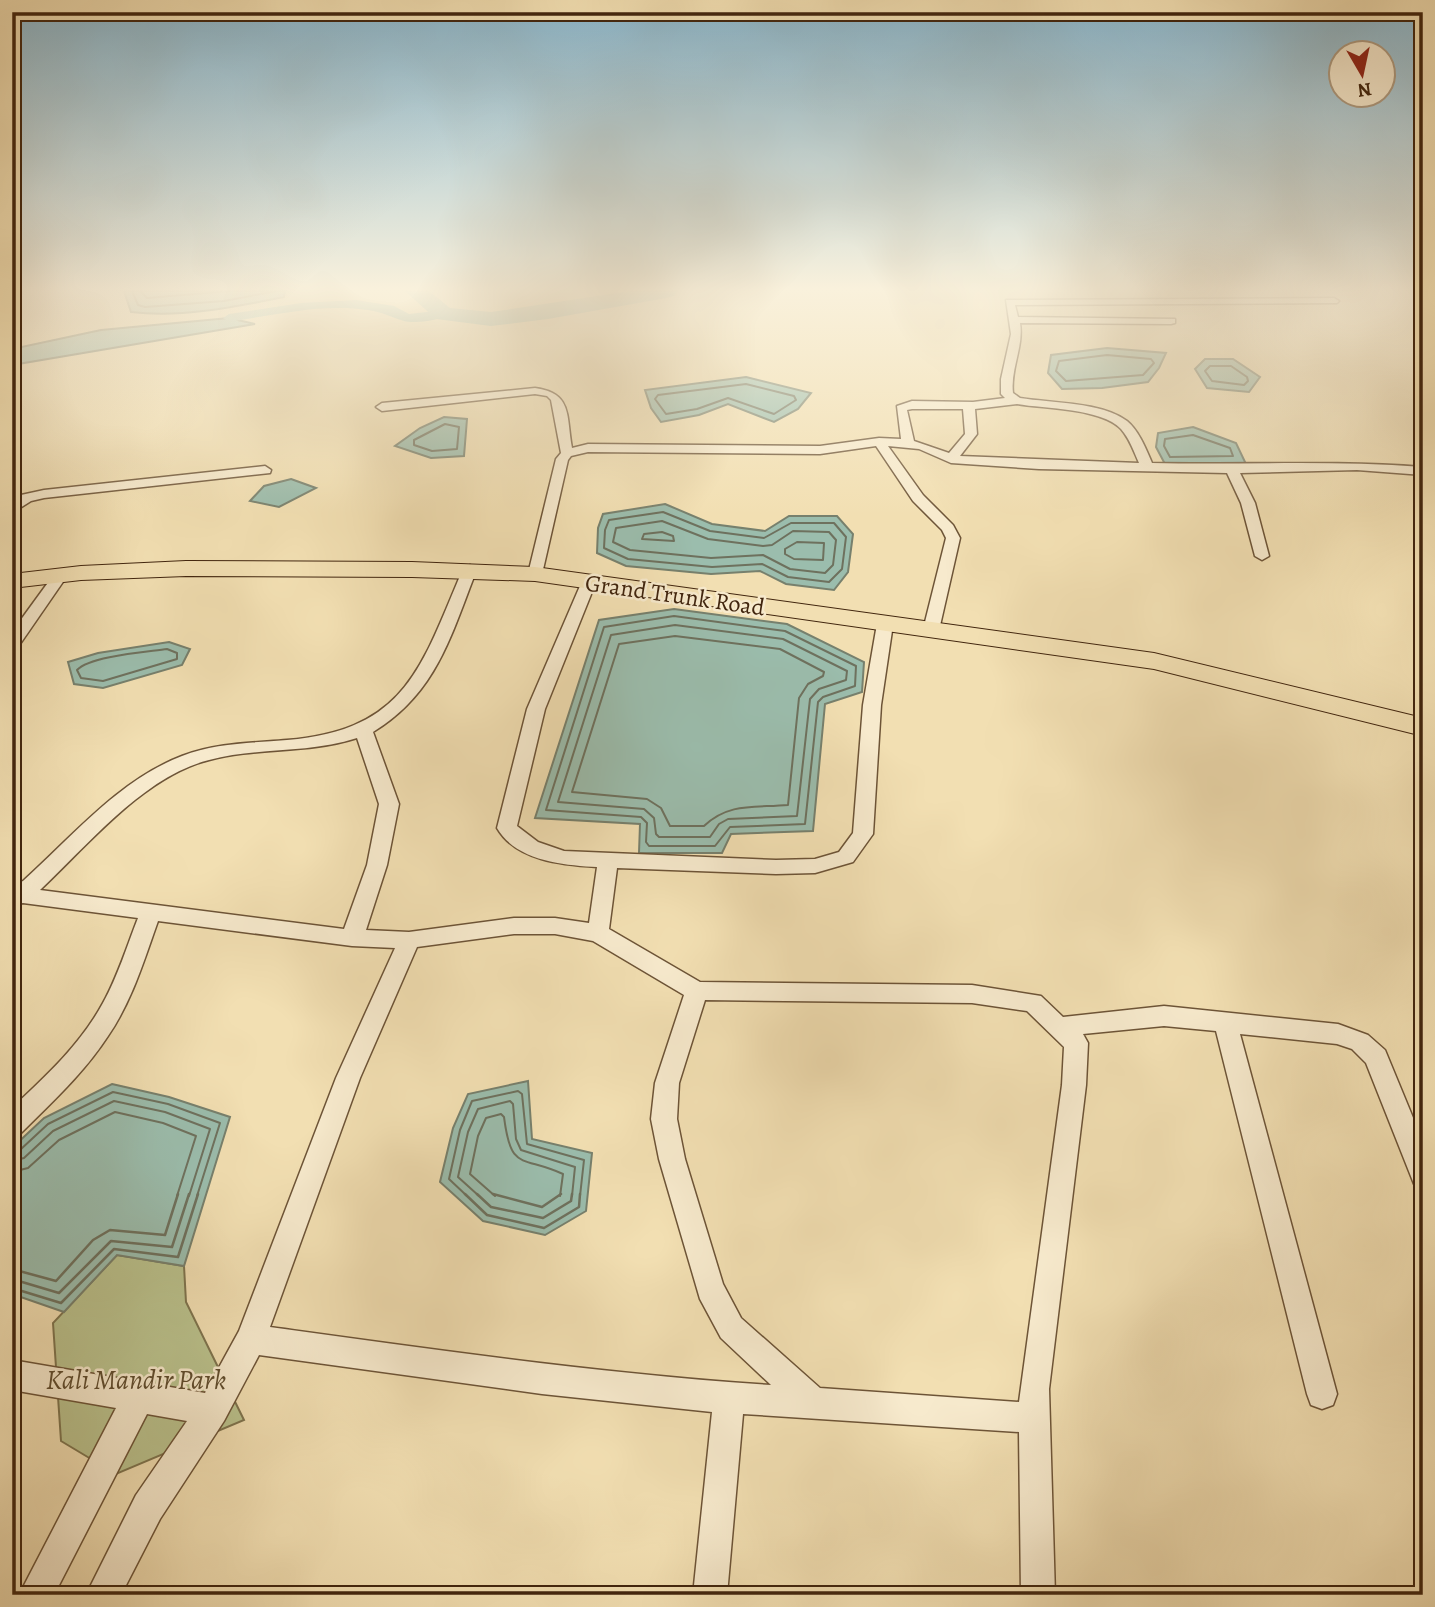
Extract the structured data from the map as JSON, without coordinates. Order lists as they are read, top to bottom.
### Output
{
  "streets": {
    "highway": ["Grand Trunk Road"]
  },
  "parks": ["Kali Mandir Park"],
  "north": "bottom"
}
